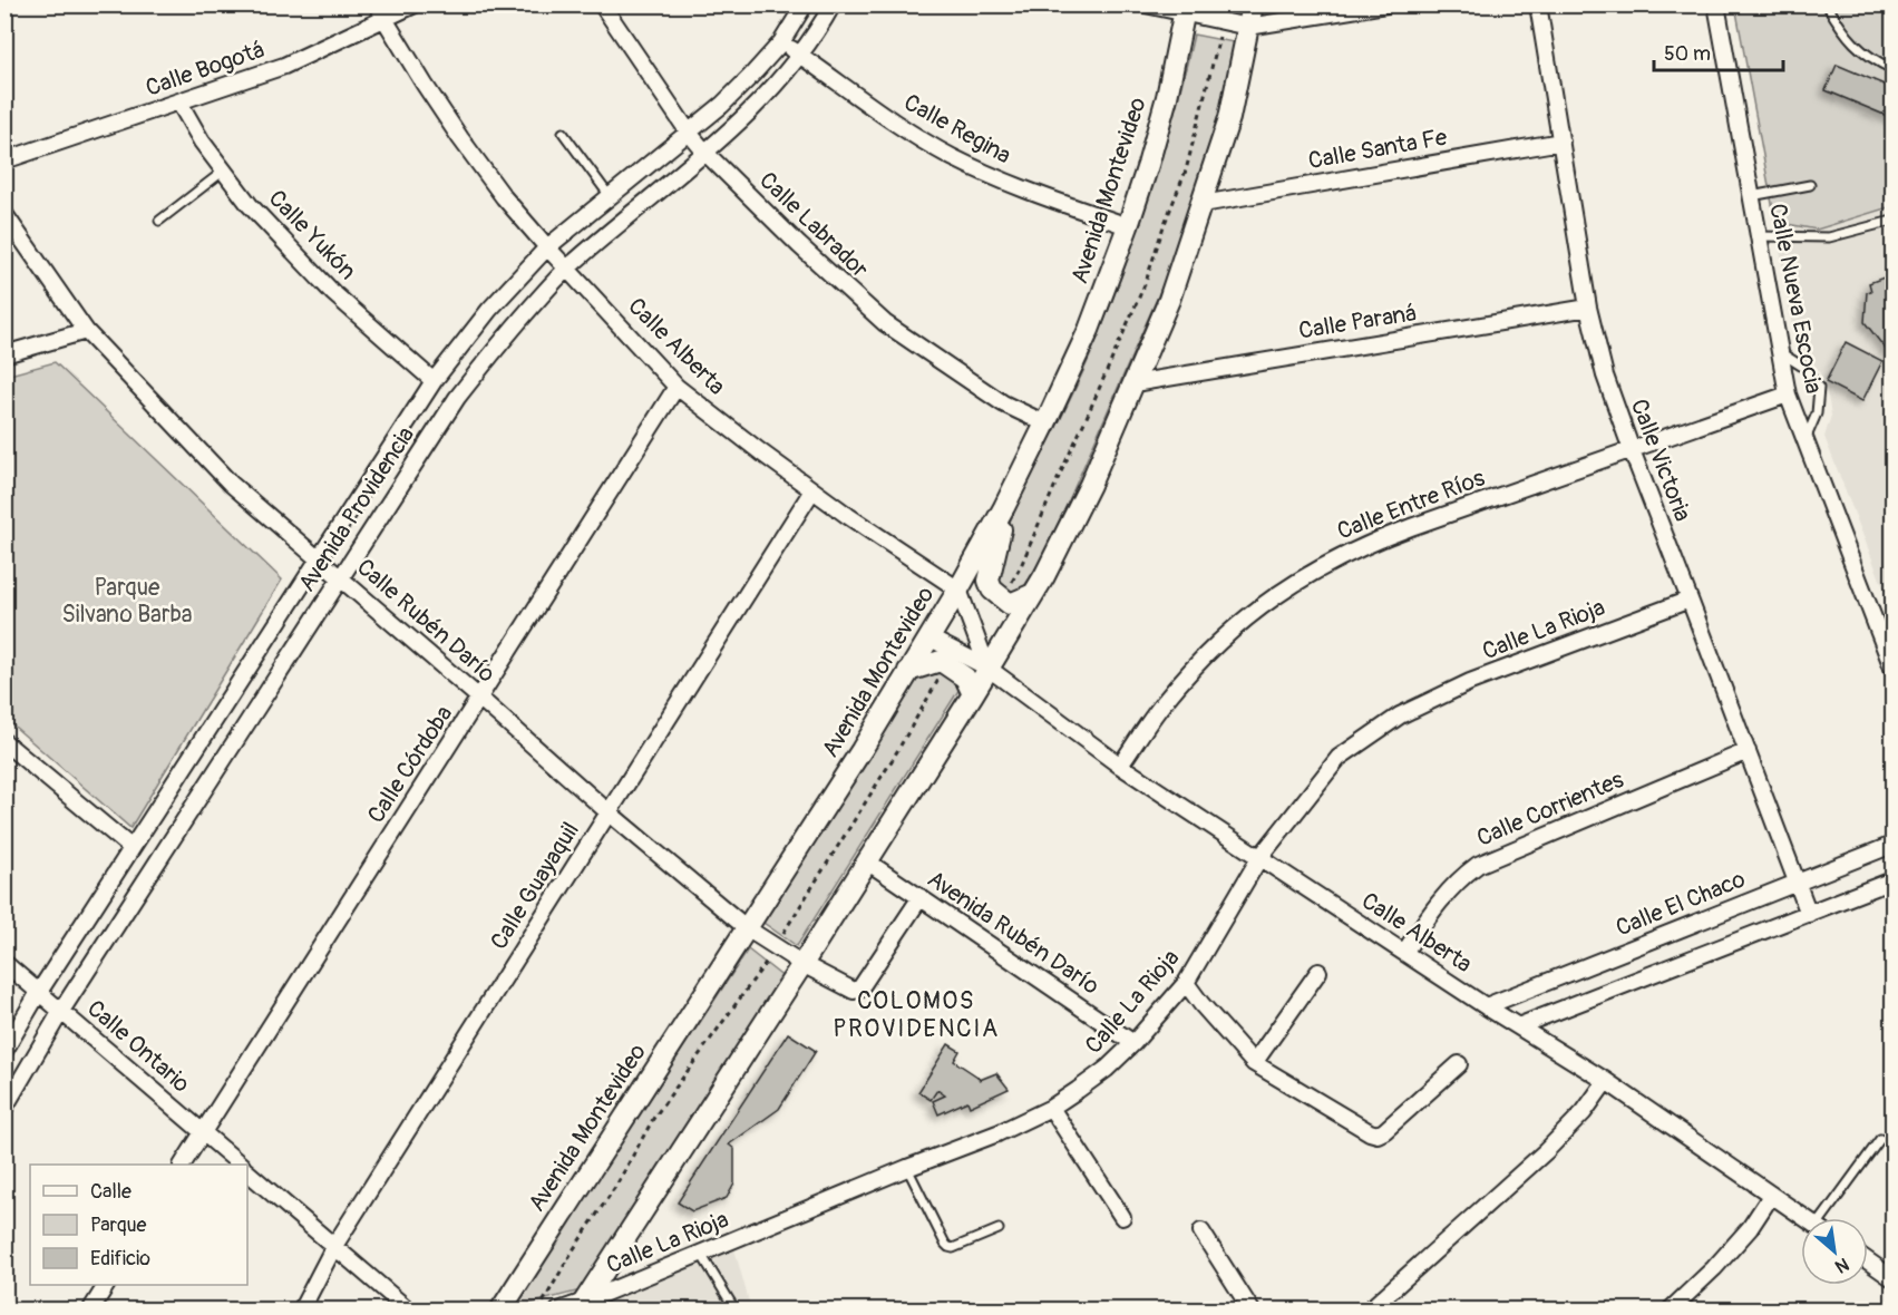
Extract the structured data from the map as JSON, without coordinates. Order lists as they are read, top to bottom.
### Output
{
  "streets": {
    "street": [
      "Calle Bogotá",
      "Calle Regina",
      "Calle Santa Fe",
      "Avenida Montevideo",
      "Calle Labrador",
      "Calle Yukón",
      "Calle Nueva Escocia",
      "Calle Paraná",
      "Calle Alberta",
      "Calle Victoria",
      "Calle Entre Ríos",
      "Avenida Providencia",
      "Calle Rubén Darío",
      "Calle La Rioja",
      "Calle Córdoba",
      "Calle Corrientes",
      "Calle Guayaquil",
      "Calle El Chaco",
      "Avenida Rubén Darío",
      "Calle Ontario"
    ]
  },
  "crossings": [
    ["Calle Bogotá", "Calle Yukón"],
    ["Calle Bogotá", "Calle Alberta"],
    ["Calle Regina", "Avenida Montevideo"],
    ["Calle Regina", "Avenida Providencia"],
    ["Calle Santa Fe", "Calle Victoria"],
    ["Avenida Montevideo", "Calle Labrador"],
    ["Avenida Montevideo", "Calle Alberta"],
    ["Avenida Montevideo", "Calle Rubén Darío"],
    ["Calle Labrador", "Avenida Providencia"],
    ["Calle Yukón", "Avenida Providencia"],
    ["Calle Nueva Escocia", "Calle Entre Ríos"],
    ["Calle Paraná", "Calle Victoria"],
    ["Calle Alberta", "Calle Entre Ríos"],
    ["Calle Alberta", "Avenida Providencia"],
    ["Calle Alberta", "Calle La Rioja"],
    ["Calle Alberta", "Calle Córdoba"],
    ["Calle Alberta", "Calle Corrientes"],
    ["Calle Alberta", "Calle Guayaquil"],
    ["Calle Alberta", "Calle El Chaco"],
    ["Calle Victoria", "Calle Entre Ríos"],
    ["Calle Victoria", "Calle La Rioja"],
    ["Calle Victoria", "Calle Corrientes"],
    ["Calle Victoria", "Calle El Chaco"],
    ["Avenida Providencia", "Calle Rubén Darío"],
    ["Avenida Providencia", "Calle Ontario"],
    ["Calle Rubén Darío", "Calle Córdoba"],
    ["Calle Rubén Darío", "Calle Guayaquil"],
    ["Calle Rubén Darío", "Avenida Rubén Darío"],
    ["Calle La Rioja", "Avenida Rubén Darío"],
    ["Calle Córdoba", "Calle Ontario"]
  ],
  "districts": ["COLOMOS PROVIDENCIA"],
  "parks": ["Parque Silvano Barba"],
  "legend": ["Calle", "Parque", "Edificio"],
  "scale_bar": "50 m",
  "north": "bottom right"
}
